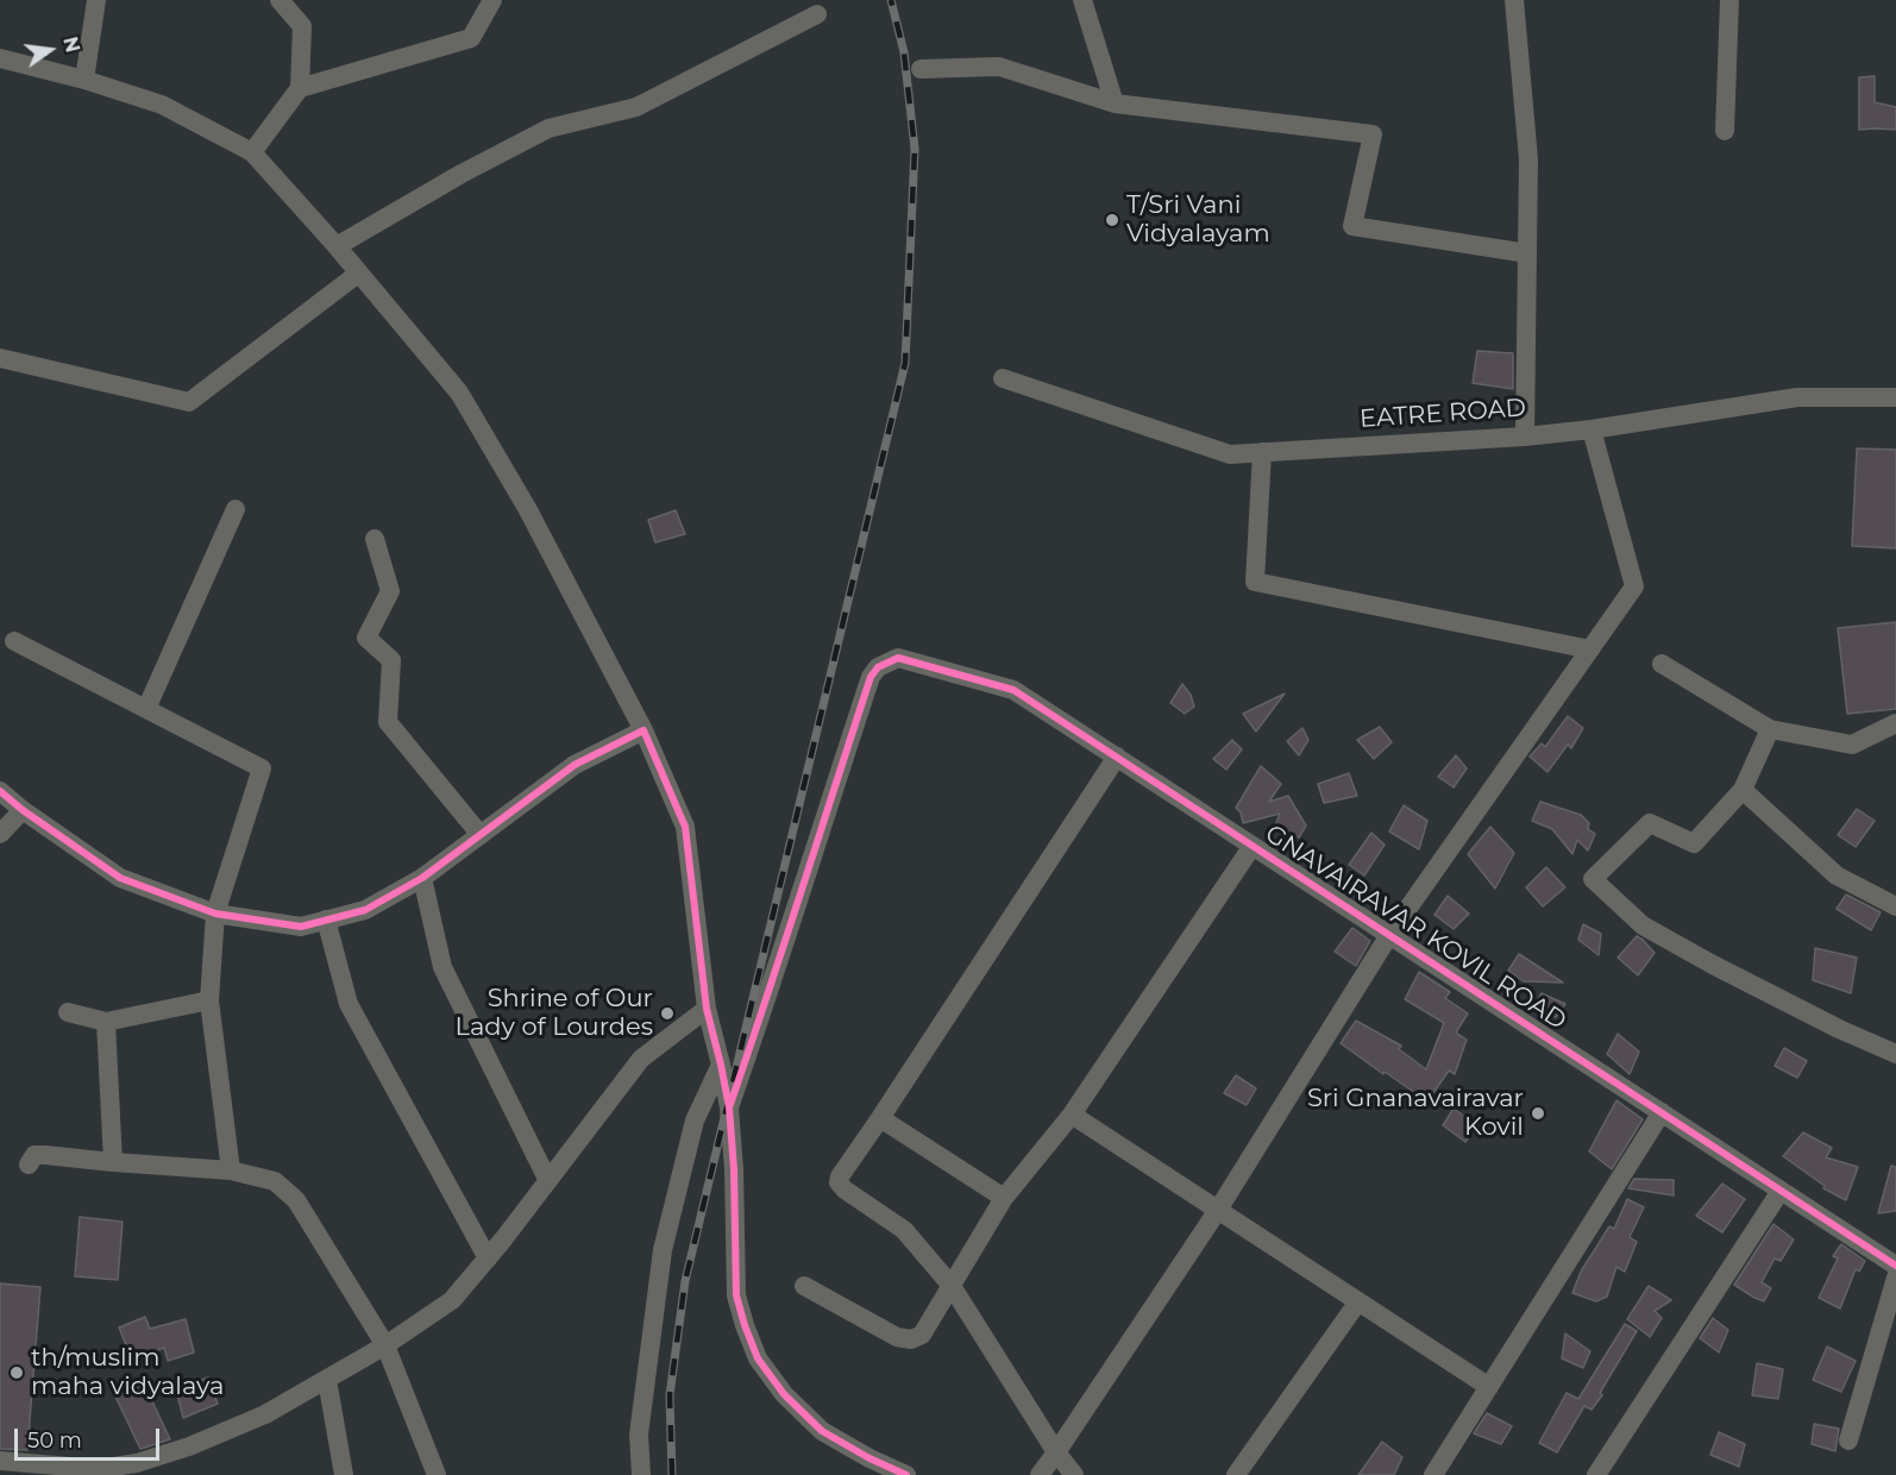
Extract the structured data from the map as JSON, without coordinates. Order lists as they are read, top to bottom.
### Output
{
  "streets": {
    "street": ["EATRE ROAD", "GNAVAIRAVAR KOVIL ROAD"]
  },
  "places": [
    "T/Sri Vani Vidyalayam",
    "Shrine of Our Lady of Lourdes",
    "Sri Gnanavairavar Kovil",
    "th/muslim maha vidyalaya"
  ],
  "scale_bar": "50 m",
  "north": "right"
}
